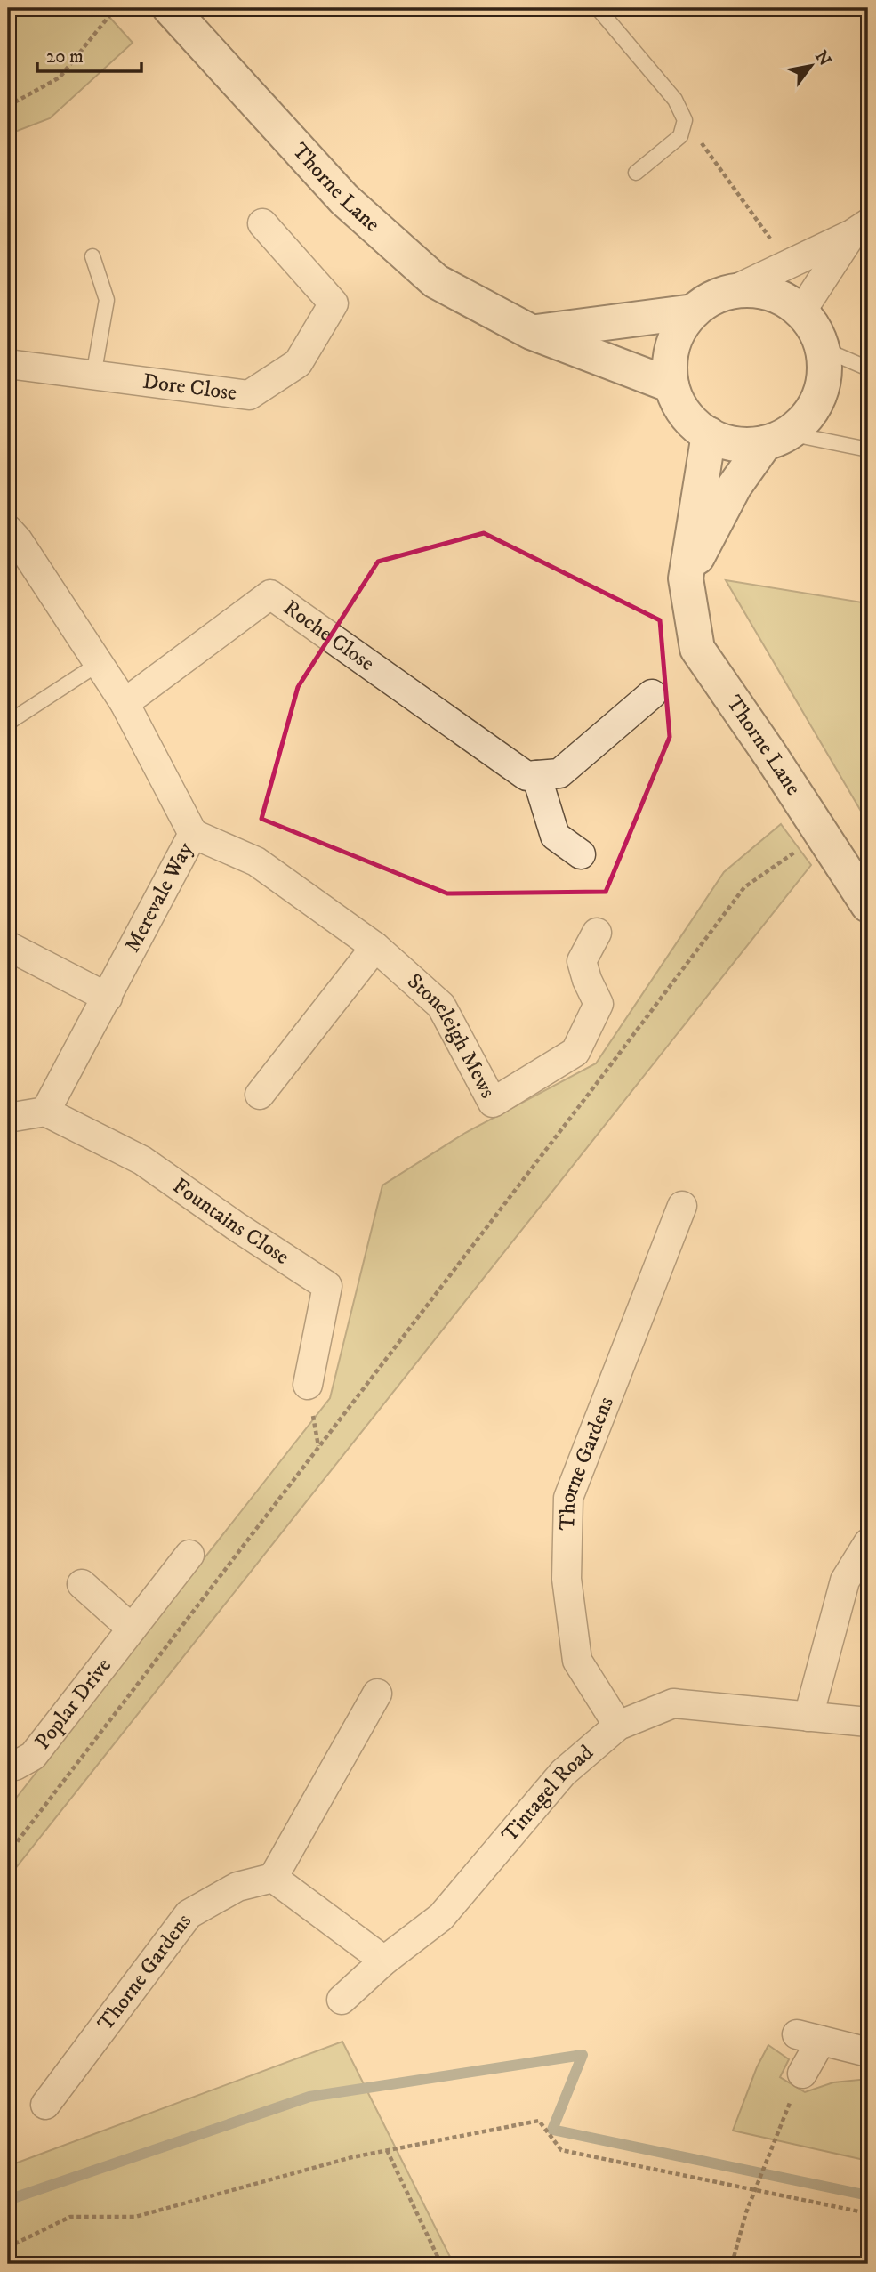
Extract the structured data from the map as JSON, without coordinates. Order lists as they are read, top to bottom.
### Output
{
  "streets": {
    "street": [
      "Thorne Lane",
      "Dore Close",
      "Roche Close",
      "Merevale Way",
      "Stoneleigh Mews",
      "Fountains Close",
      "Thorne Gardens",
      "Poplar Drive",
      "Tintagel Road"
    ]
  },
  "crossings": [
    ["Roche Close", "Merevale Way"],
    ["Merevale Way", "Stoneleigh Mews"],
    ["Merevale Way", "Fountains Close"],
    ["Thorne Gardens", "Tintagel Road"]
  ],
  "scale_bar": "20 m",
  "north": "top right"
}
